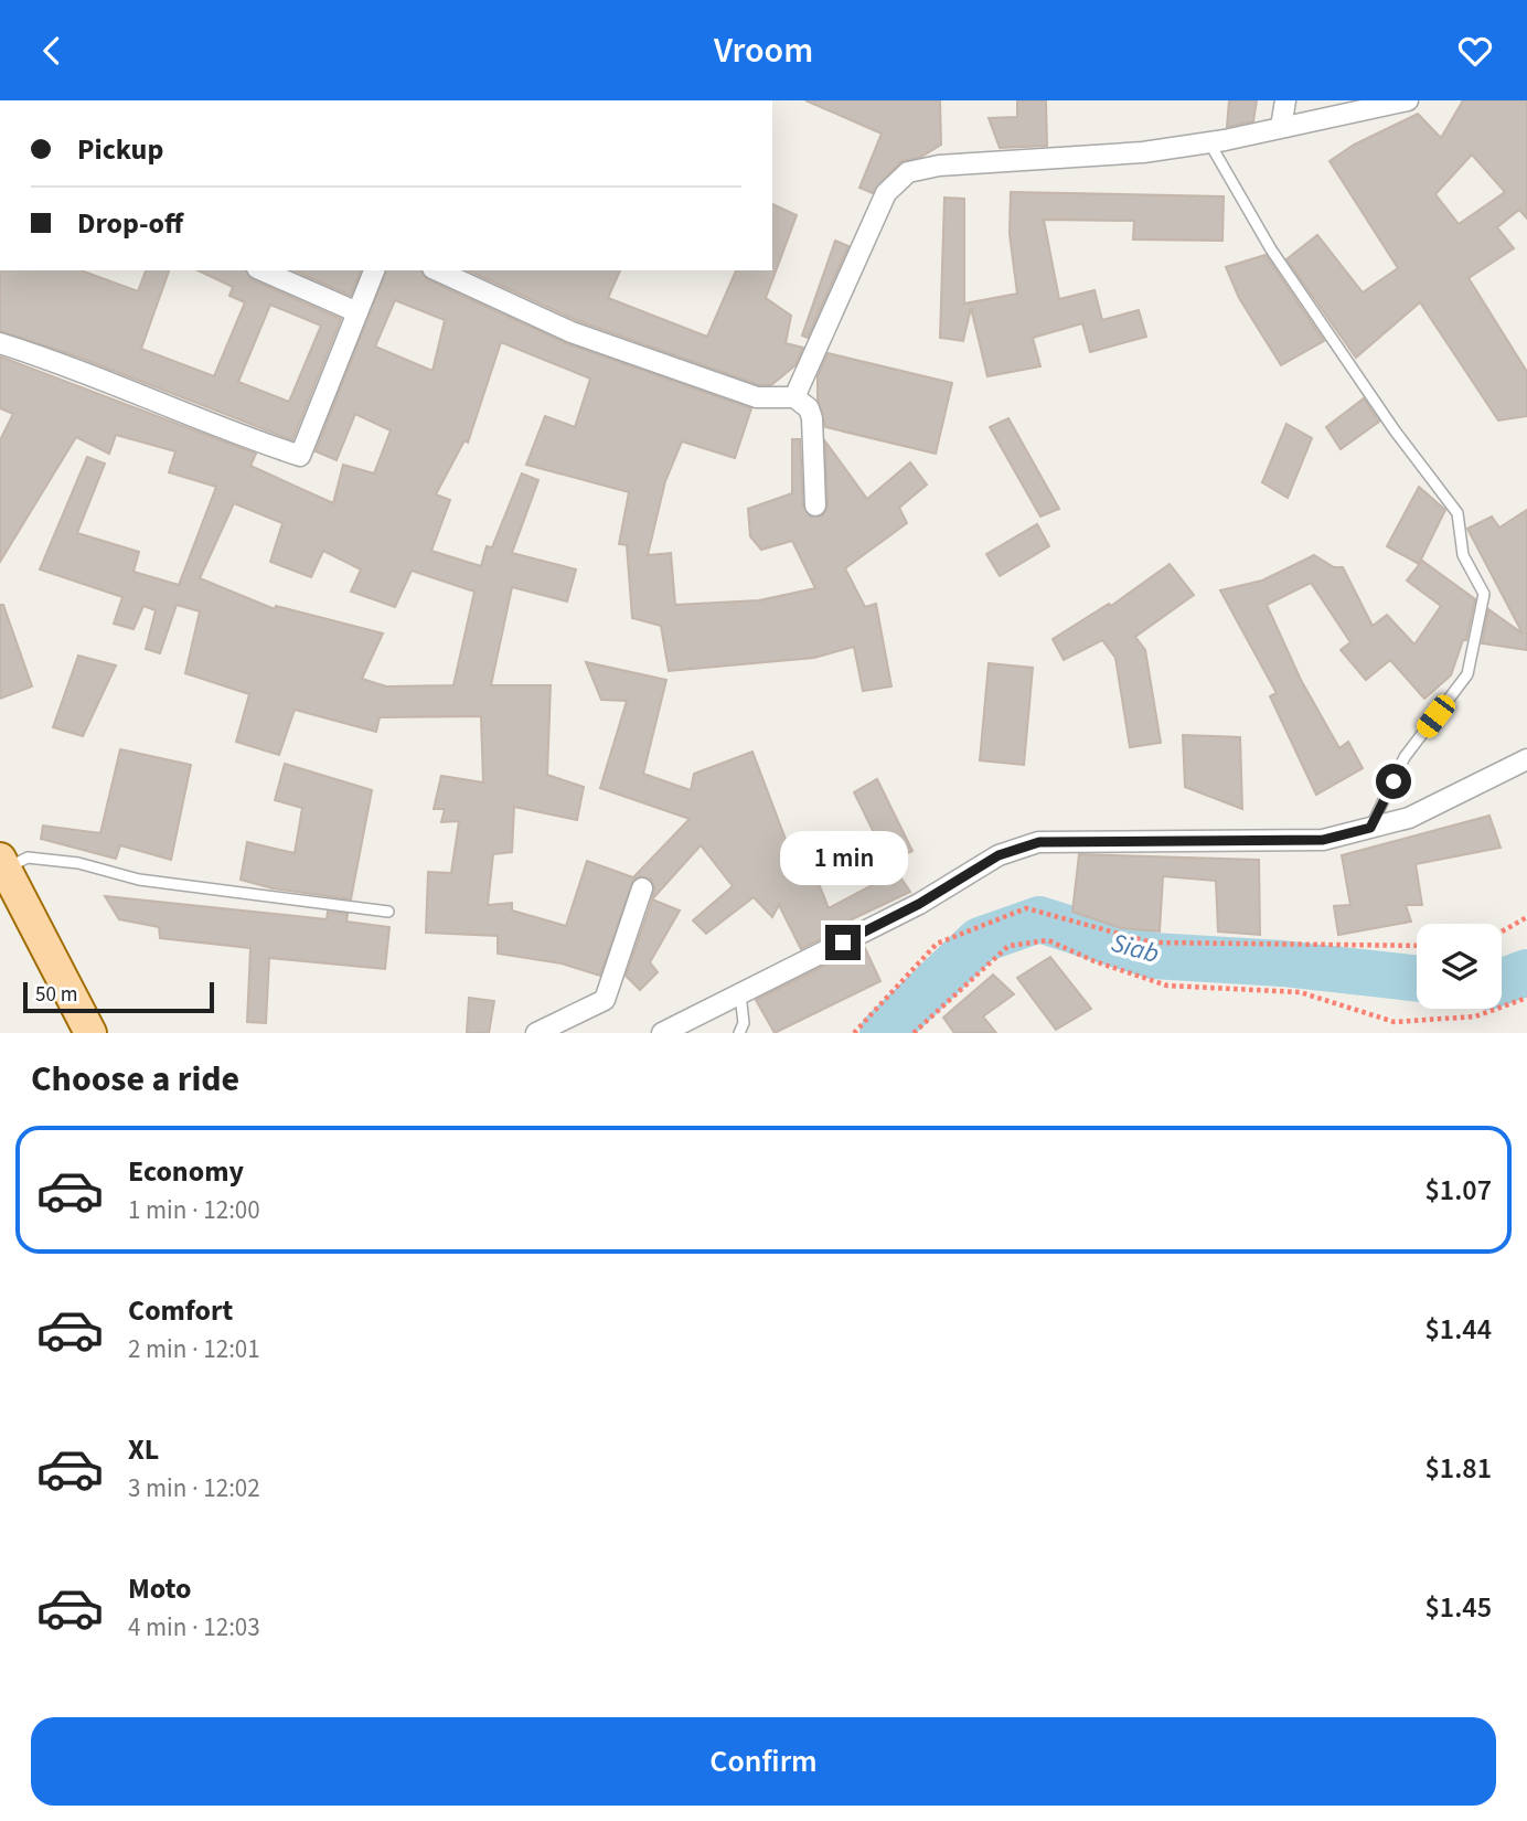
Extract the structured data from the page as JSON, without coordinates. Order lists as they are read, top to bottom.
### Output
{
  "water": ["Siab"],
  "scale_bar": "50 m",
  "page": {
    "header": "Vroom",
    "banner": ["Pickup", "Drop-off"],
    "bubble": "1 min",
    "scale": "50 m",
    "heading": "Choose a ride",
    "list": [
      {
        "name": "Economy",
        "note": "1 min · 12:00",
        "value": "$1.07"
      },
      {
        "name": "Comfort",
        "note": "2 min · 12:01",
        "value": "$1.44"
      },
      {
        "name": "XL",
        "note": "3 min · 12:02",
        "value": "$1.81"
      },
      {
        "name": "Moto",
        "note": "4 min · 12:03",
        "value": "$1.45"
      }
    ],
    "buttons": "Confirm"
  }
}
